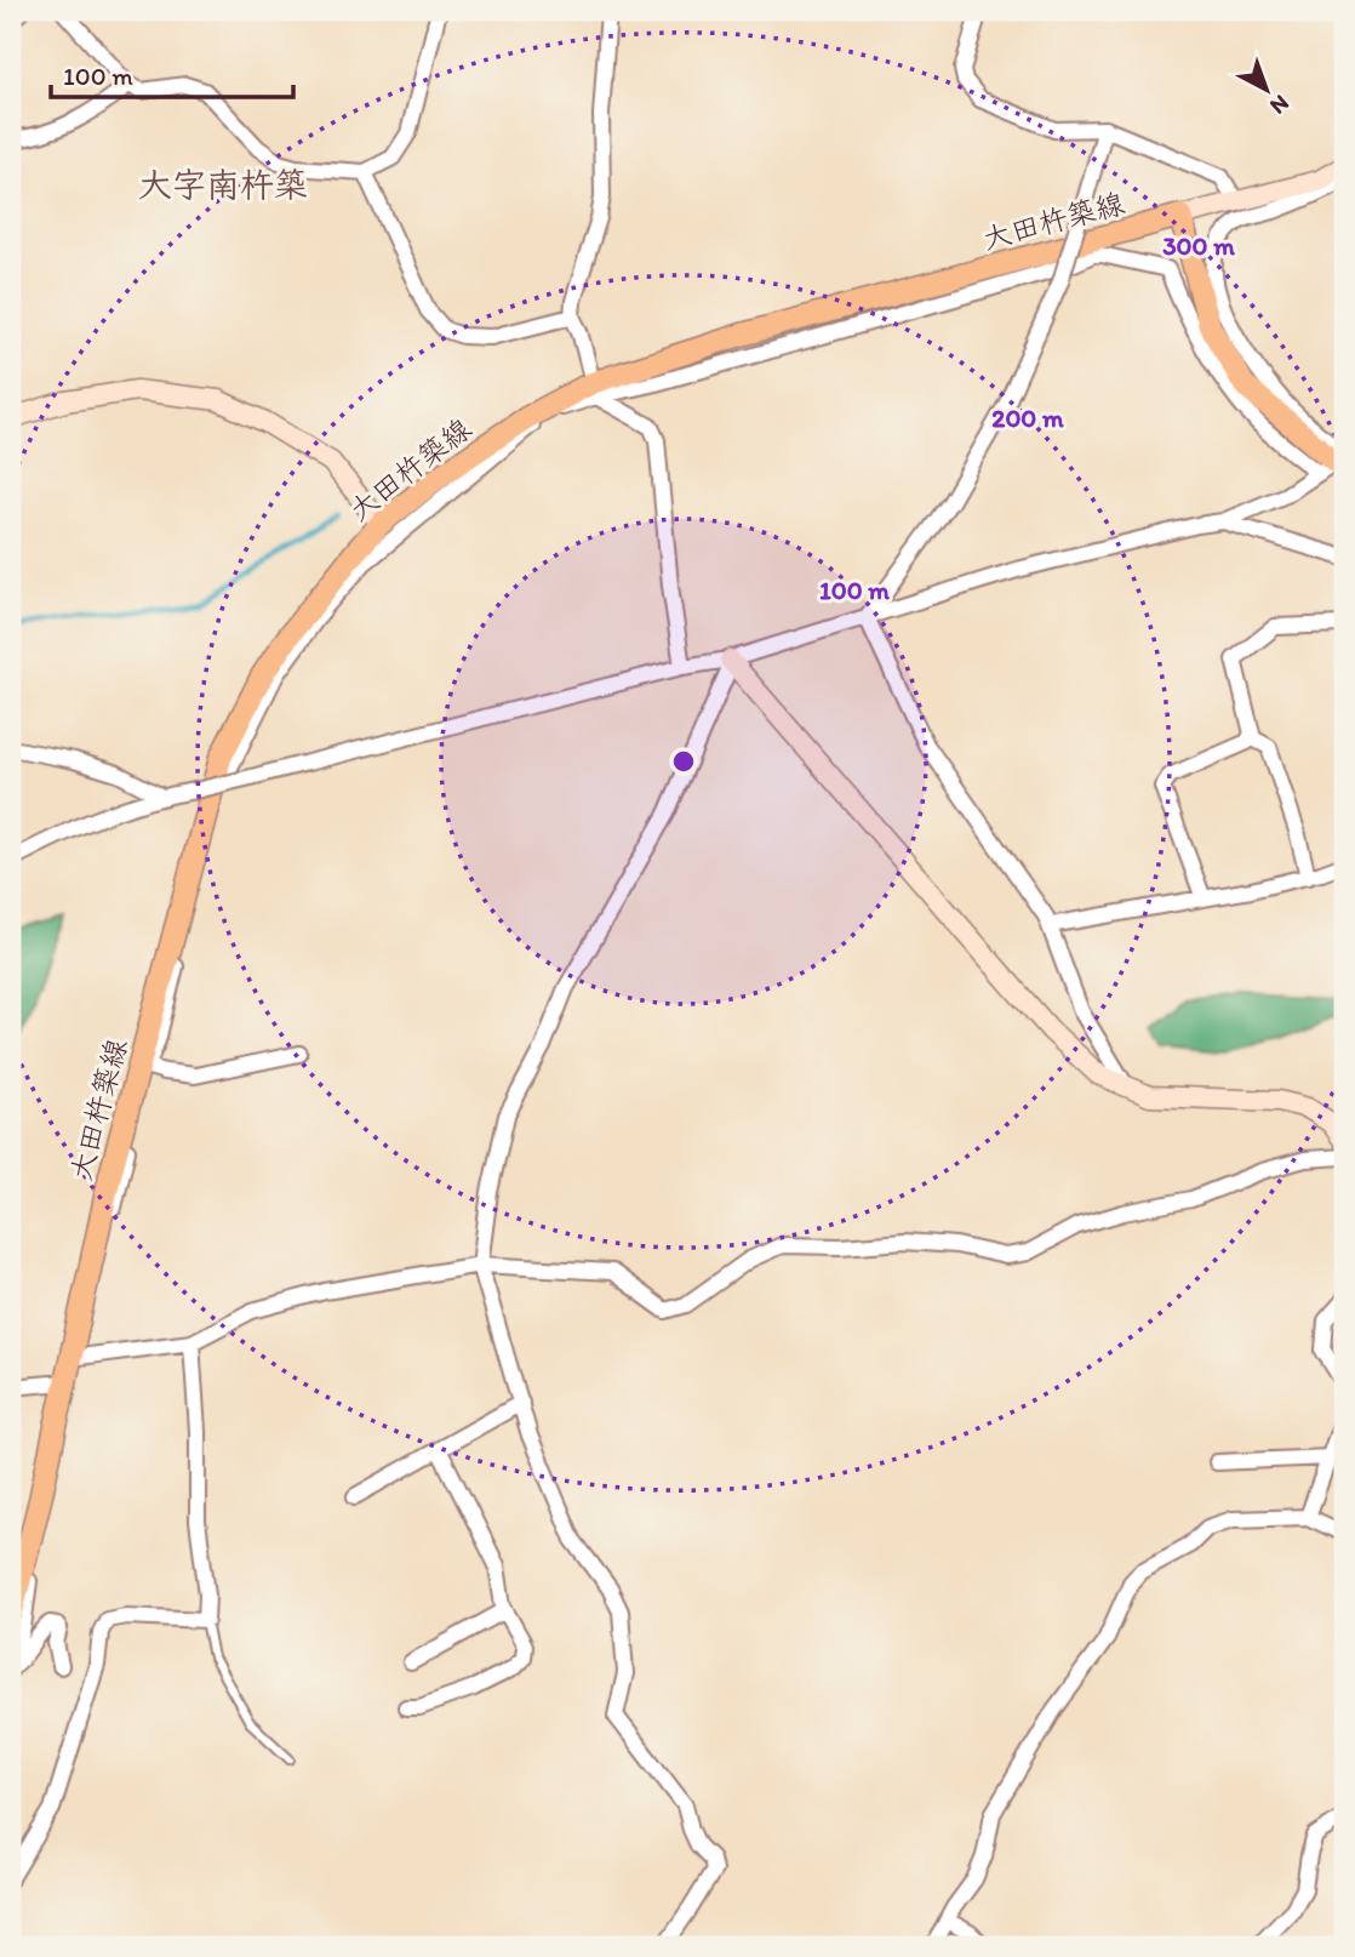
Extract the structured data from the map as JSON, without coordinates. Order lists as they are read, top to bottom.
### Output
{
  "streets": {
    "main road": ["大田杵築線"]
  },
  "districts": ["大字南杵築"],
  "scale_bar": "100 m",
  "north": "bottom right",
  "rings": ["300 m", "200 m", "100 m"]
}
